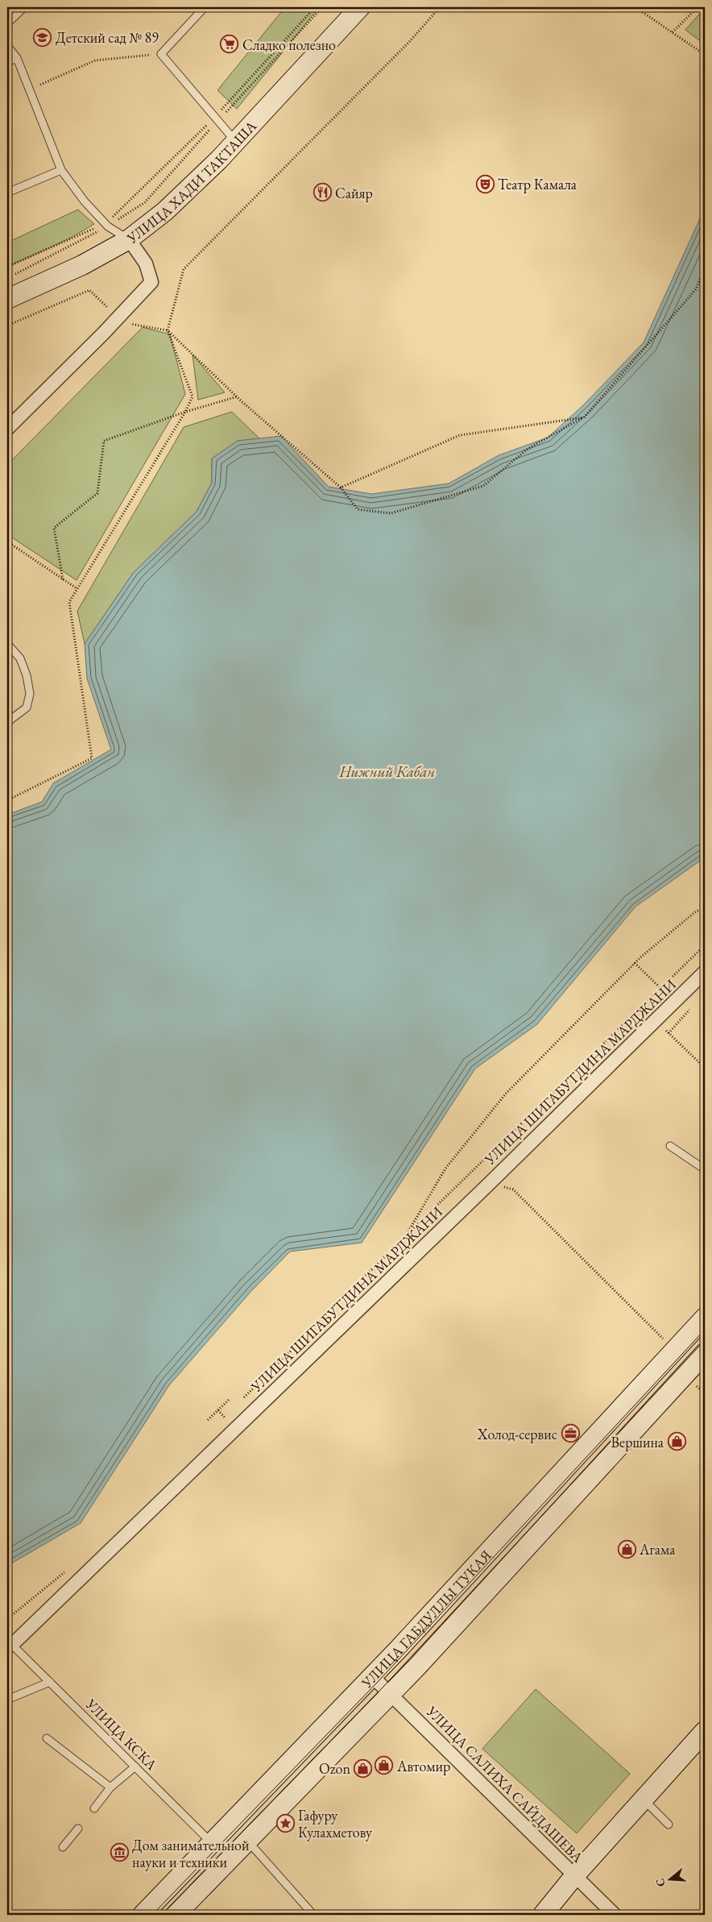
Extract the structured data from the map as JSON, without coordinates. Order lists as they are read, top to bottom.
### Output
{
  "streets": {
    "main road": ["УЛИЦА ХАДИ ТАКТАША", "УЛИЦА ГАБДУЛЛЫ ТУКАЯ"],
    "street": ["УЛИЦА ШИГАБУТДИНА МАРДЖАНИ", "УЛИЦА САЛИХА САЙДАШЕВА"],
    "lane": ["УЛИЦА КСКА"]
  },
  "crossings": [
    ["УЛИЦА ШИГАБУТДИНА МАРДЖАНИ", "УЛИЦА КСКА"],
    ["УЛИЦА ГАБДУЛЛЫ ТУКАЯ", "УЛИЦА КСКА"],
    ["УЛИЦА ГАБДУЛЛЫ ТУКАЯ", "УЛИЦА САЛИХА САЙДАШЕВА"]
  ],
  "water": ["Нижний Кабан"],
  "places": {
    "school or university": ["Детский сад № 89"],
    "supermarket": ["Сладко полезно"],
    "theatre": ["Театр Камала"],
    "restaurant": ["Сайяр"],
    "office": ["Холод-сервис"],
    "shop": [
      "Вершина",
      "Агама",
      "Автомир",
      "Ozon"
    ],
    "place": ["Гафуру Кулахметову"],
    "museum": ["Дом занимательной науки и техники"]
  },
  "north": "left"
}
